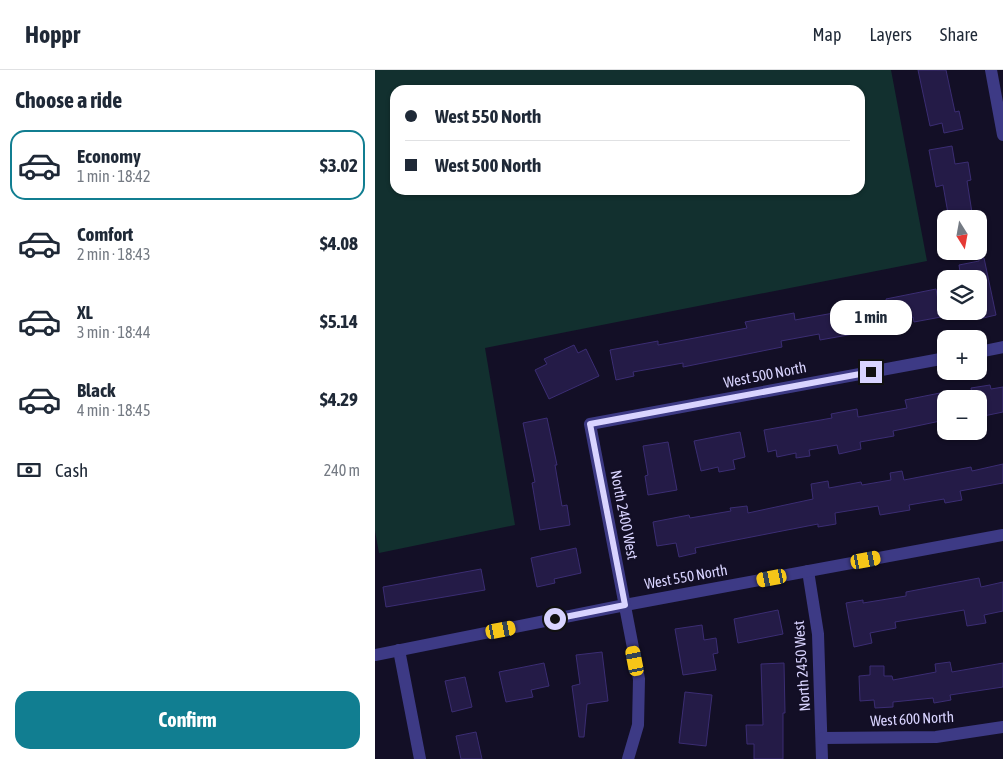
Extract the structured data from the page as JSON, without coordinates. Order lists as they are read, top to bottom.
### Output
{
  "streets": {
    "street": [
      "West 500 North",
      "North 2400 West",
      "West 550 North",
      "North 2450 West",
      "West 600 North"
    ]
  },
  "crossings": [
    ["West 500 North", "North 2400 West"],
    ["North 2400 West", "West 550 North"],
    ["West 550 North", "North 2450 West"],
    ["North 2450 West", "West 600 North"]
  ],
  "north": "bottom",
  "page": {
    "header": "Hoppr",
    "nav": ["Map", "Layers", "Share"],
    "heading": "Choose a ride",
    "banner": ["West 550 North", "West 500 North"],
    "list": [
      {
        "name": "Economy",
        "note": "1 min · 18:42",
        "value": "$3.02"
      },
      {
        "name": "Comfort",
        "note": "2 min · 18:43",
        "value": "$4.08"
      },
      {
        "name": "XL",
        "note": "3 min · 18:44",
        "value": "$5.14"
      },
      {
        "name": "Black",
        "note": "4 min · 18:45",
        "value": "$4.29"
      }
    ],
    "map_buttons": ["+", "−"],
    "bubble": "1 min",
    "pay": ["Cash", "240 m"],
    "buttons": "Confirm"
  }
}
